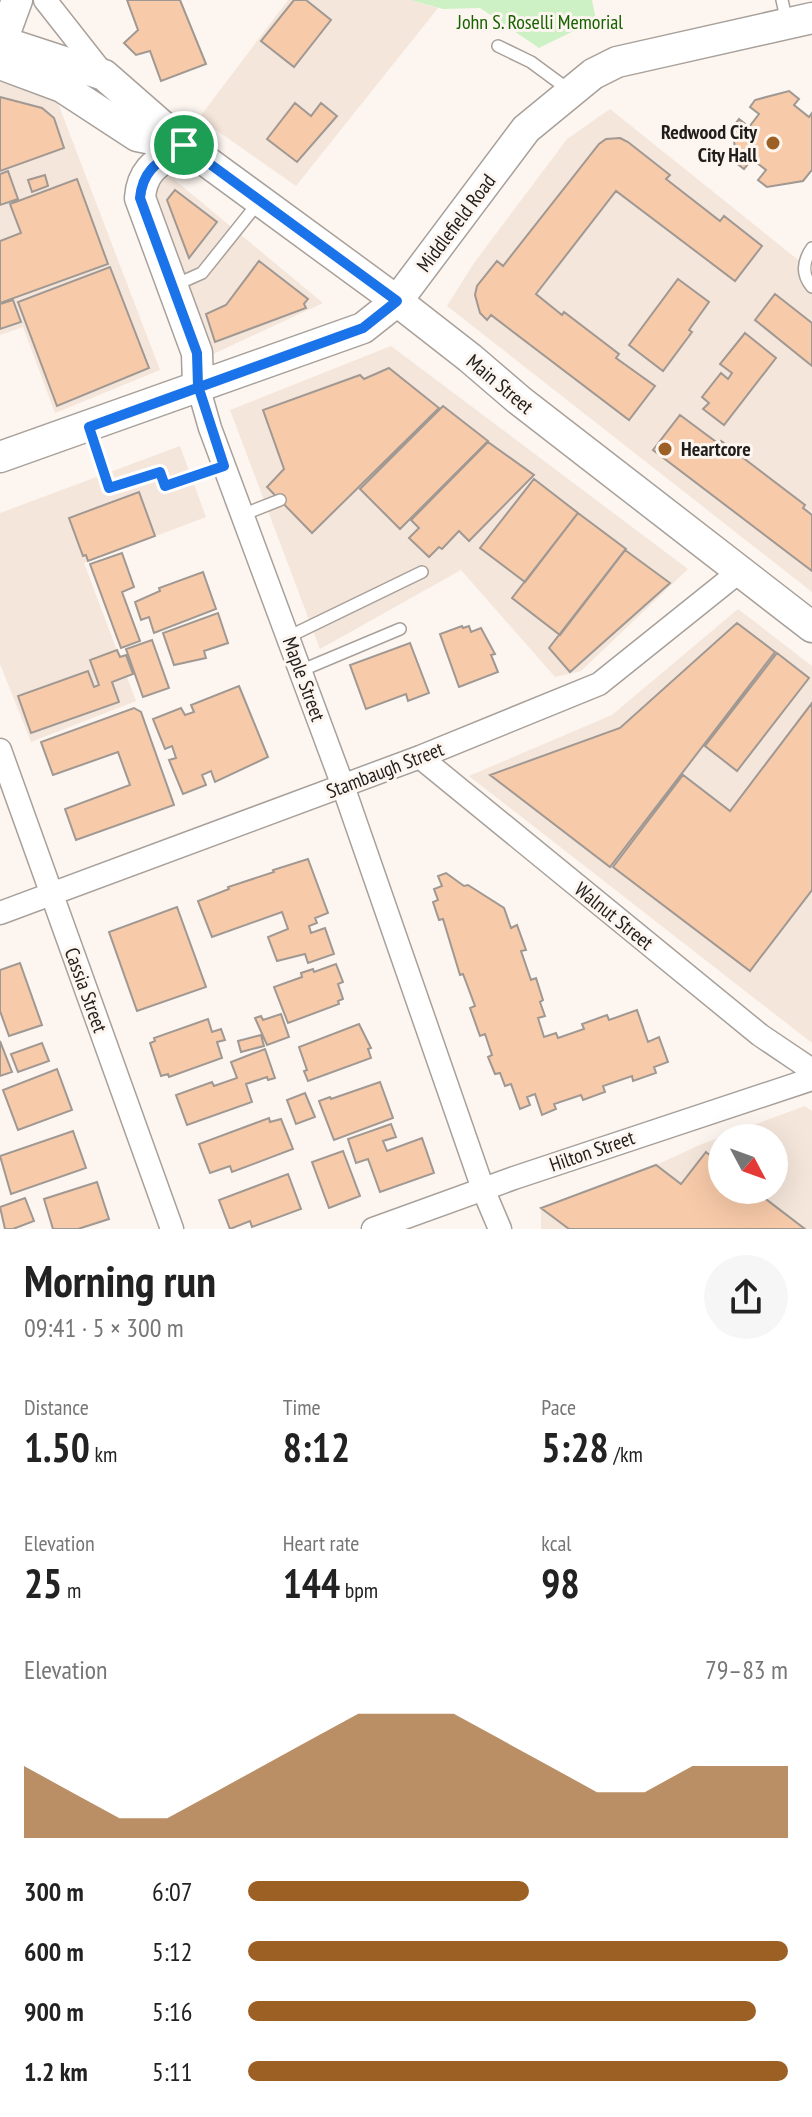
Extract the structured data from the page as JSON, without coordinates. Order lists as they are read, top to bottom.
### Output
{
  "streets": {
    "street": [
      "Middlefield Road",
      "Main Street",
      "Maple Street",
      "Stambaugh Street",
      "Walnut Street",
      "Cassia Street",
      "Hilton Street"
    ]
  },
  "crossings": [
    ["Middlefield Road", "Main Street"],
    ["Middlefield Road", "Maple Street"],
    ["Main Street", "Maple Street"],
    ["Main Street", "Stambaugh Street"],
    ["Maple Street", "Stambaugh Street"],
    ["Maple Street", "Hilton Street"],
    ["Stambaugh Street", "Walnut Street"],
    ["Stambaugh Street", "Cassia Street"]
  ],
  "parks": ["John S. Roselli Memorial"],
  "places": ["Redwood City City Hall", "Heartcore"],
  "north": "bottom right",
  "page": {
    "heading": ["Morning run", "09:41 · 5 × 300 m"],
    "stats": [
      ["Distance", "1.50 km"],
      ["Time", "8:12"],
      ["Pace", "5:28 /km"],
      ["Elevation", "25 m"],
      ["Heart rate", "144 bpm"],
      ["kcal", "98"]
    ],
    "chart": ["Elevation", "79–83 m"],
    "list": [
      {
        "name": "300 m",
        "note": "6:07"
      },
      {
        "name": "600 m",
        "note": "5:12"
      },
      {
        "name": "900 m",
        "note": "5:16"
      },
      {
        "name": "1.2 km",
        "note": "5:11"
      }
    ]
  }
}
